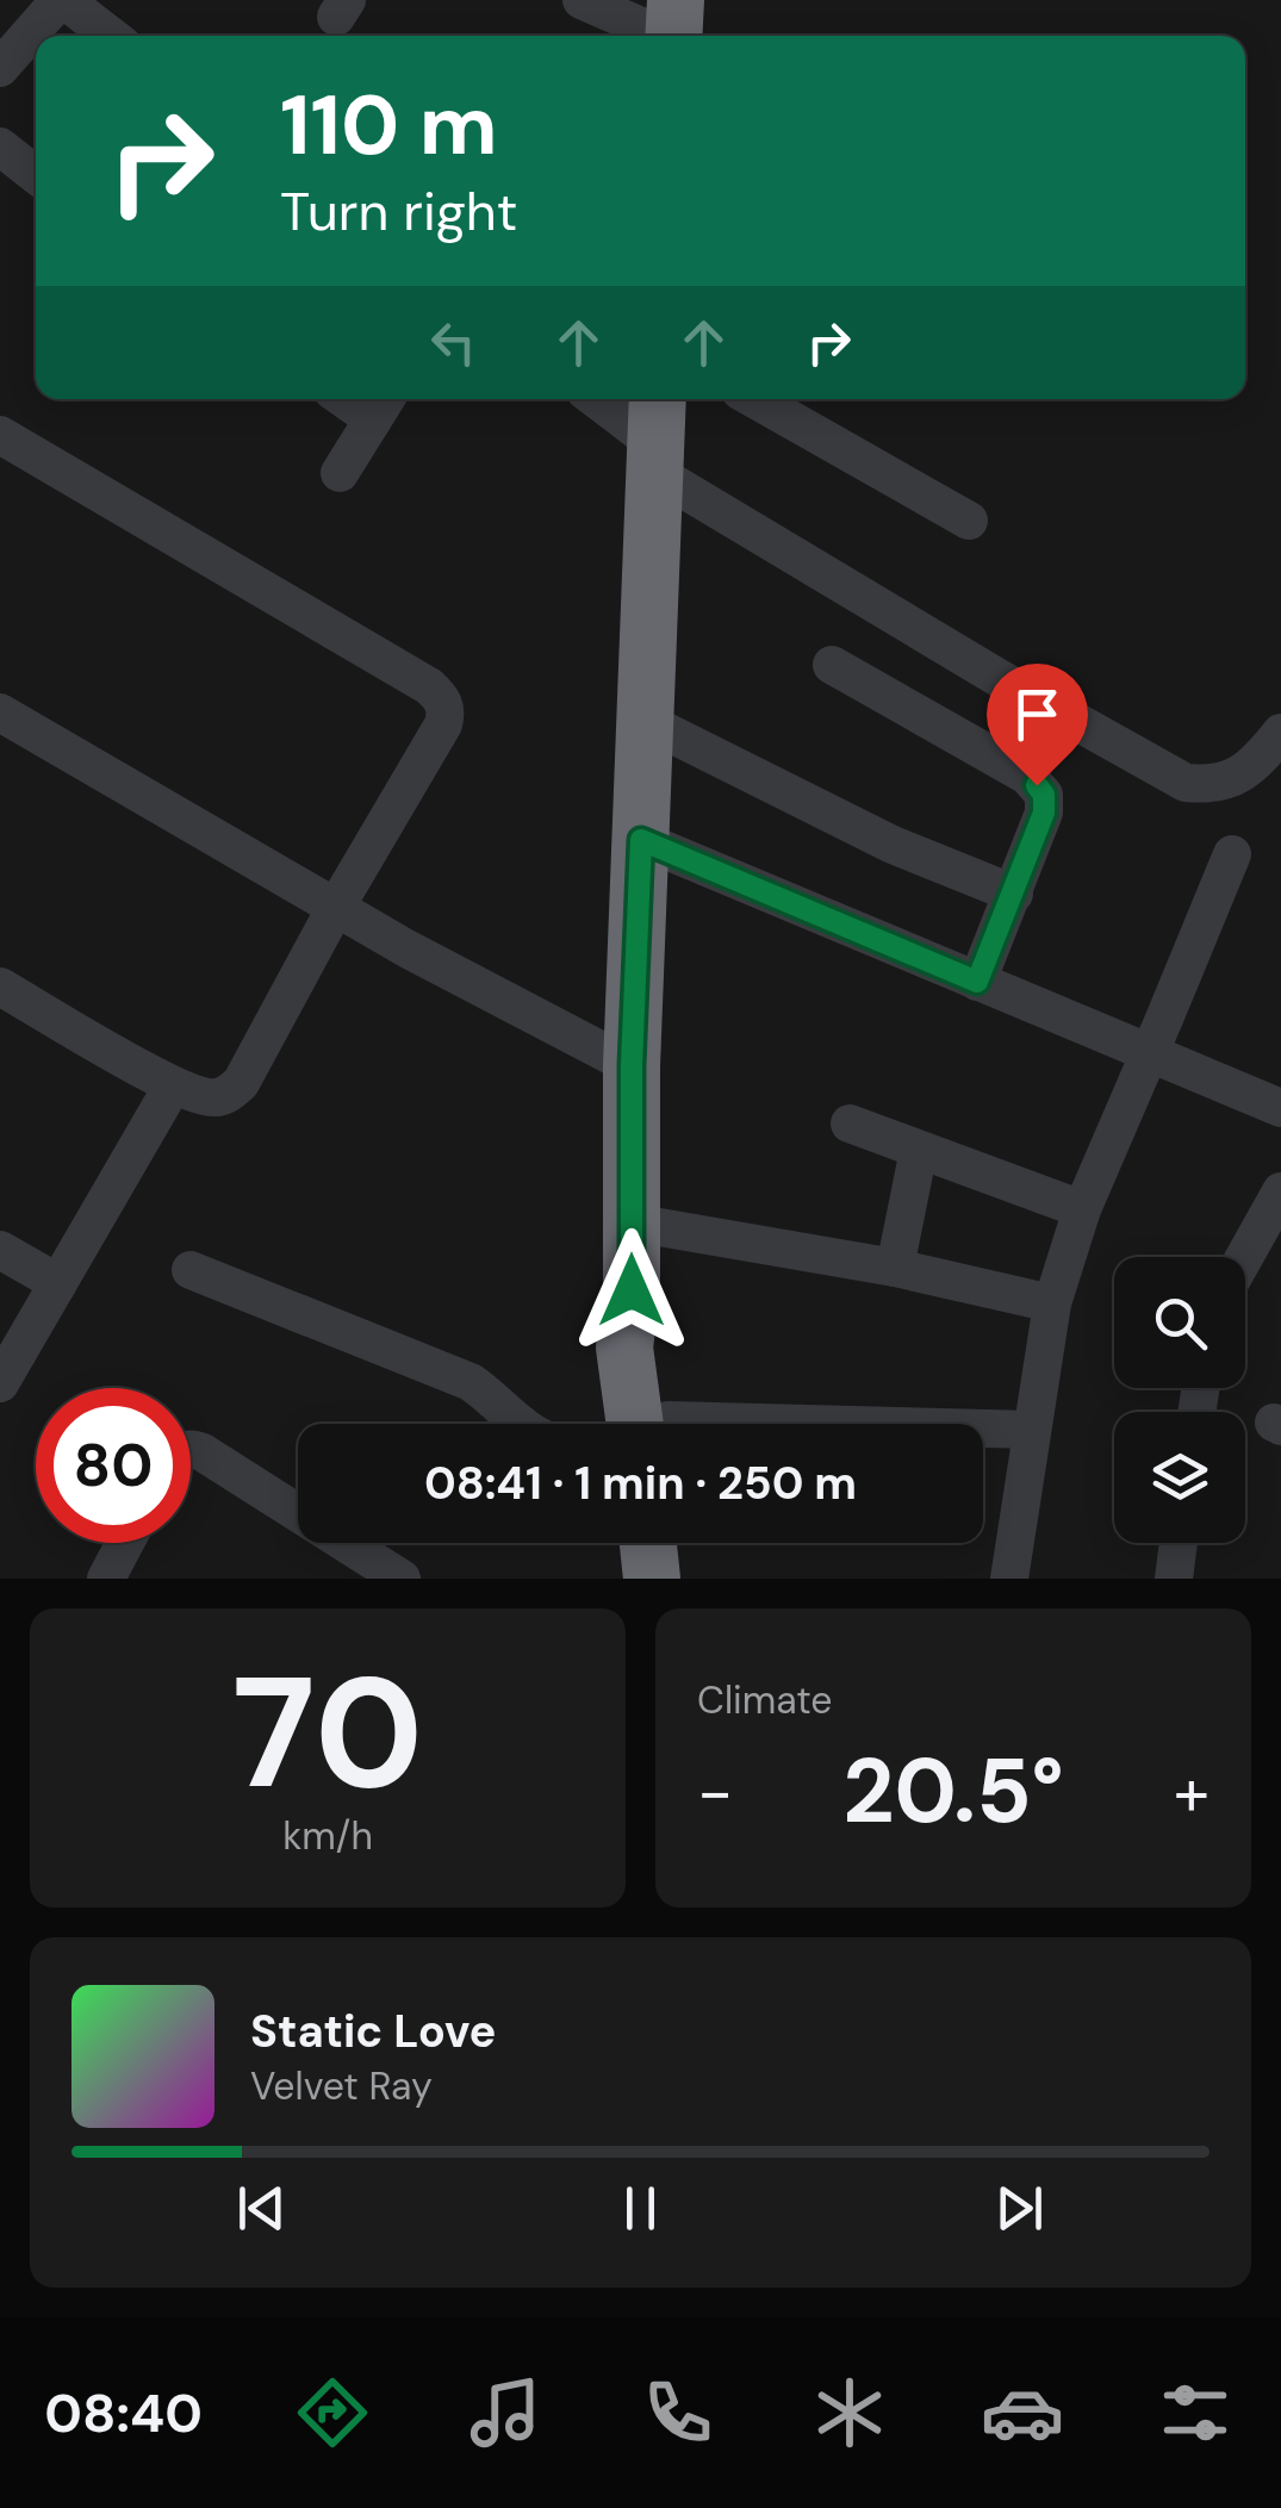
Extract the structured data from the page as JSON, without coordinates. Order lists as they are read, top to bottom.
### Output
{
  "page": {
    "turn": ["110 m", "Turn right"],
    "limit": "80",
    "trip": "08:41 · 1 min · 250 m",
    "tile": [
      ["70", "km/h"],
      "Climate"
    ],
    "heat": ["−", "20.5°", "+"],
    "song": ["Static Love", "Velvet Ray"],
    "tabs": "08:40"
  }
}
